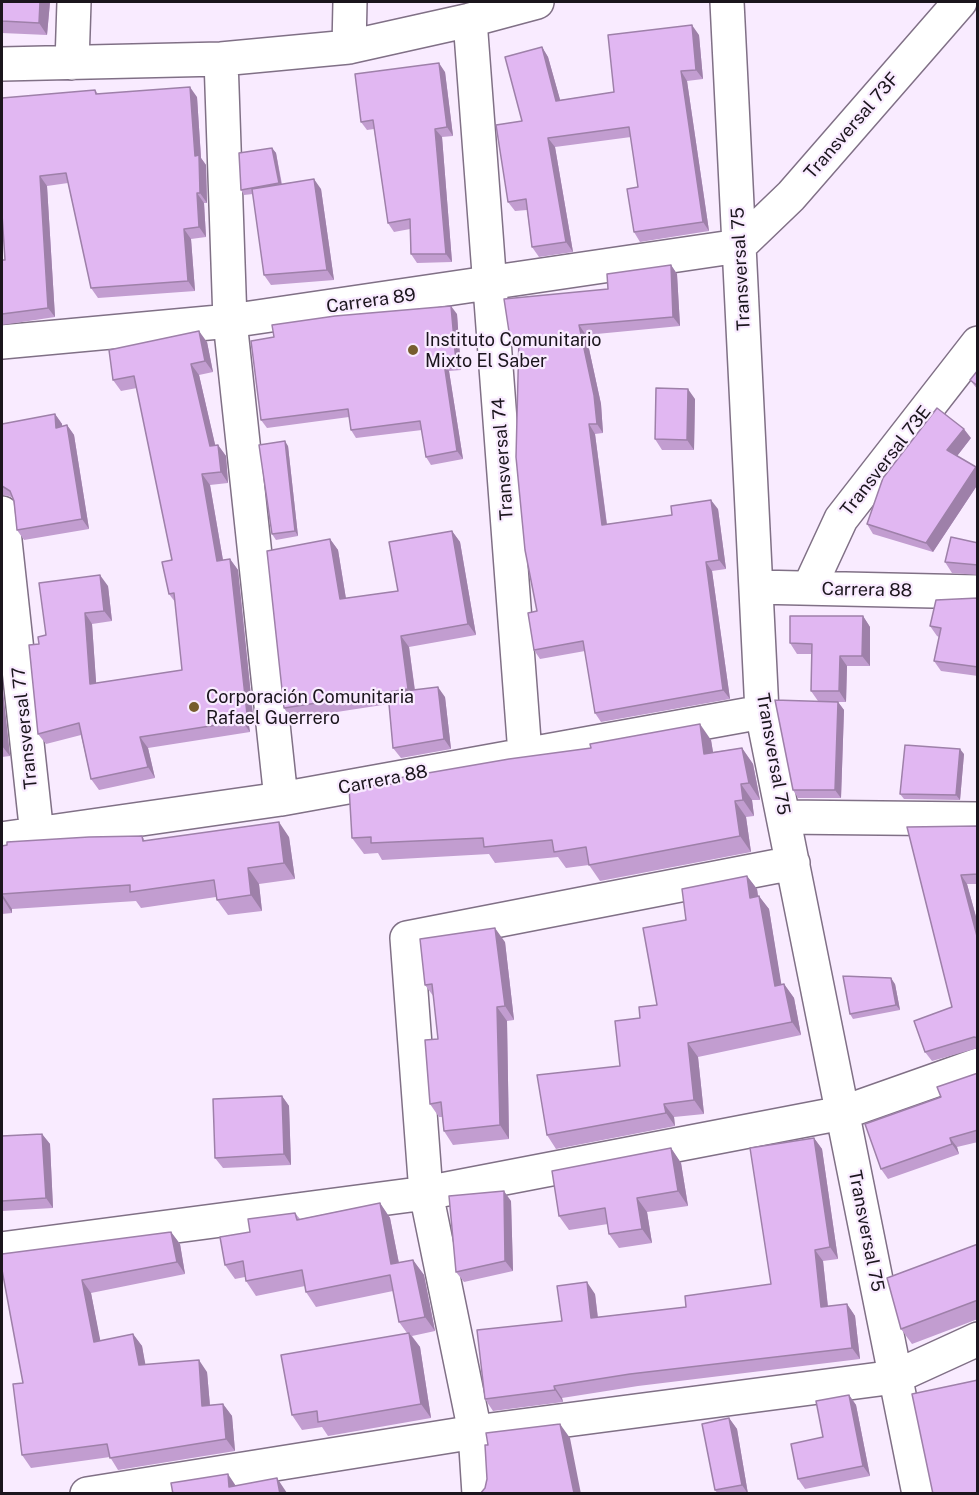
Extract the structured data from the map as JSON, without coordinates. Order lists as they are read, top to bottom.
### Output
{
  "streets": {
    "street": [
      "Transversal 73F",
      "Transversal 75",
      "Carrera 89",
      "Transversal 74",
      "Transversal 73E",
      "Carrera 88",
      "Transversal 77"
    ]
  },
  "crossings": [
    ["Transversal 73F", "Transversal 75"],
    ["Transversal 73F", "Carrera 89"],
    ["Transversal 75", "Carrera 89"],
    ["Transversal 75", "Carrera 88"],
    ["Carrera 89", "Transversal 74"],
    ["Transversal 74", "Carrera 88"],
    ["Transversal 73E", "Carrera 88"],
    ["Carrera 88", "Transversal 77"]
  ],
  "places": ["Instituto Comunitario Mixto El Saber", "Corporación Comunitaria Rafael Guerrero"]
}
